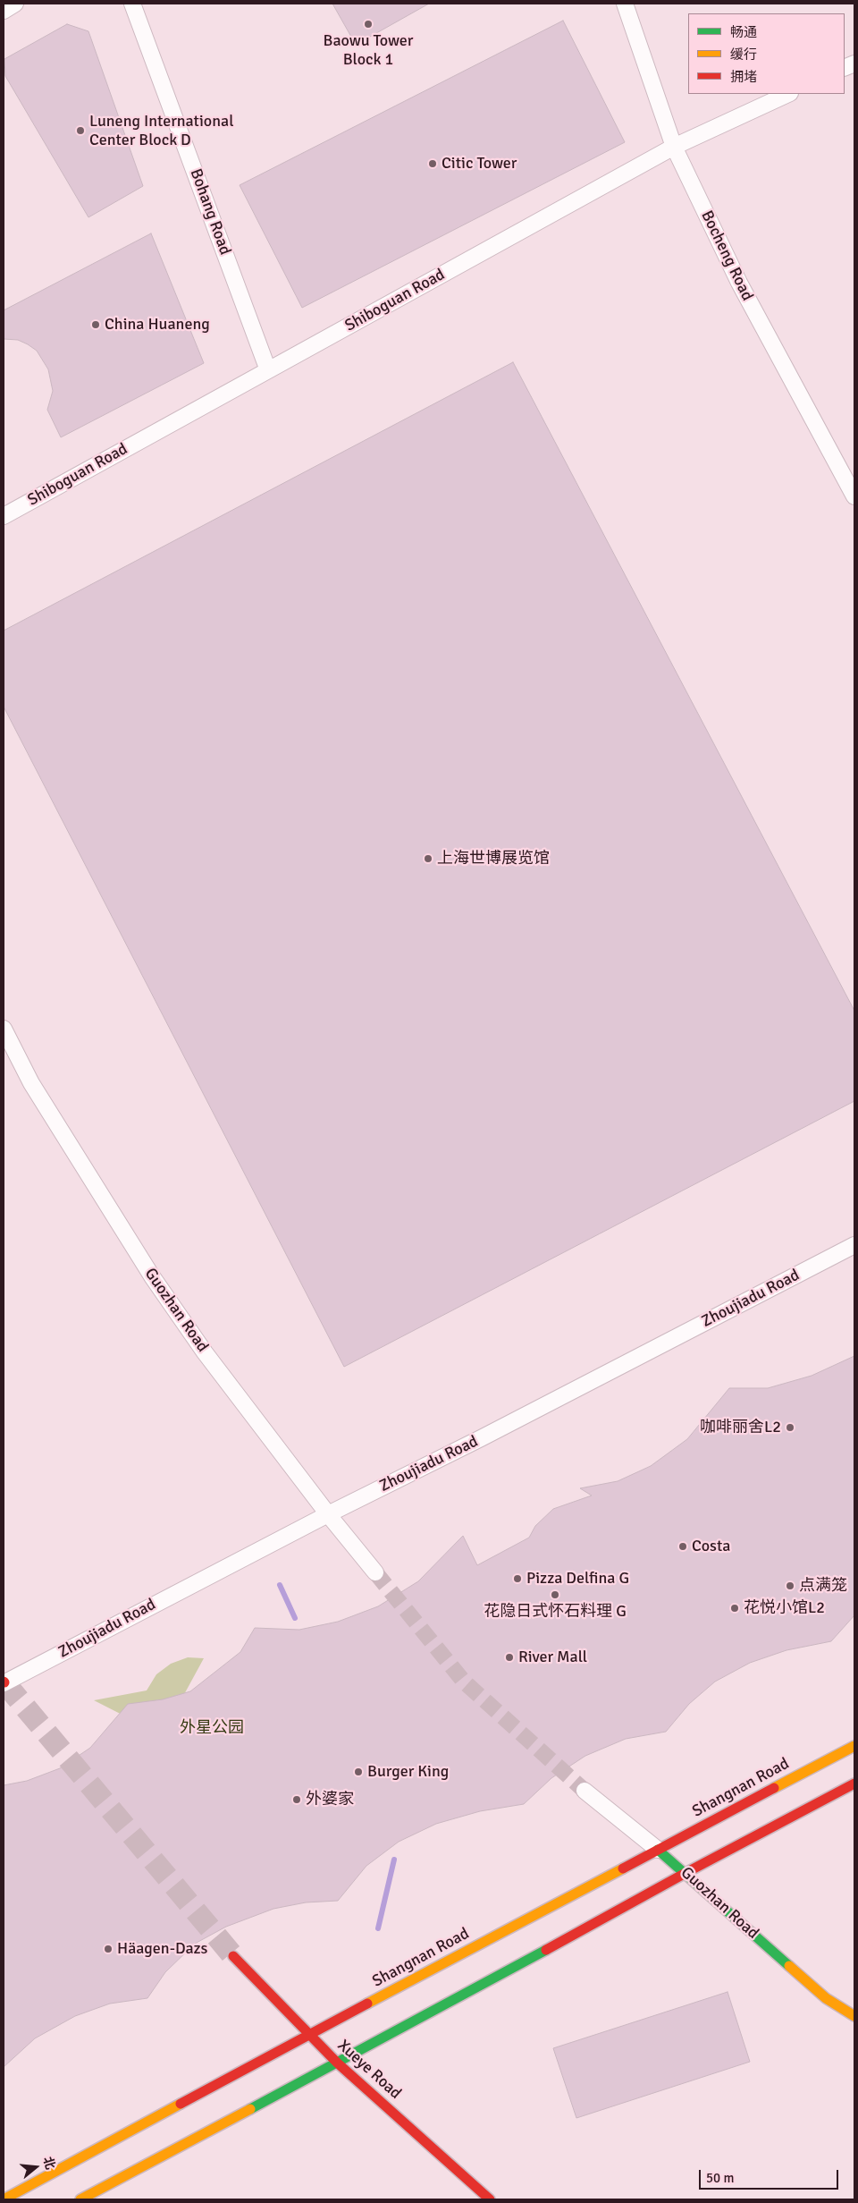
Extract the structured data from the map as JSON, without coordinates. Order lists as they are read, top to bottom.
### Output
{
  "streets": {
    "main road": ["Guozhan Road", "Shangnan Road", "Xueye Road"],
    "street": [
      "Bohang Road",
      "Bocheng Road",
      "Shiboguan Road",
      "Zhoujiadu Road"
    ]
  },
  "crossings": [
    ["Bohang Road", "Shiboguan Road"],
    ["Bocheng Road", "Shiboguan Road"],
    ["Zhoujiadu Road", "Guozhan Road"],
    ["Guozhan Road", "Shangnan Road"],
    ["Shangnan Road", "Xueye Road"]
  ],
  "parks": ["外星公园"],
  "places": [
    "Baowu Tower Block 1",
    "Luneng International Center Block D",
    "Citic Tower",
    "China Huaneng",
    "上海世博展览馆",
    "咖啡丽舍L2",
    "Costa",
    "Pizza Delfina G",
    "点满笼",
    "花隐日式怀石料理 G",
    "花悦小馆L2",
    "River Mall",
    "Burger King",
    "外婆家",
    "Häagen-Dazs"
  ],
  "legend": ["畅通", "缓行", "拥堵"],
  "scale_bar": "50 m",
  "north": "right"
}
